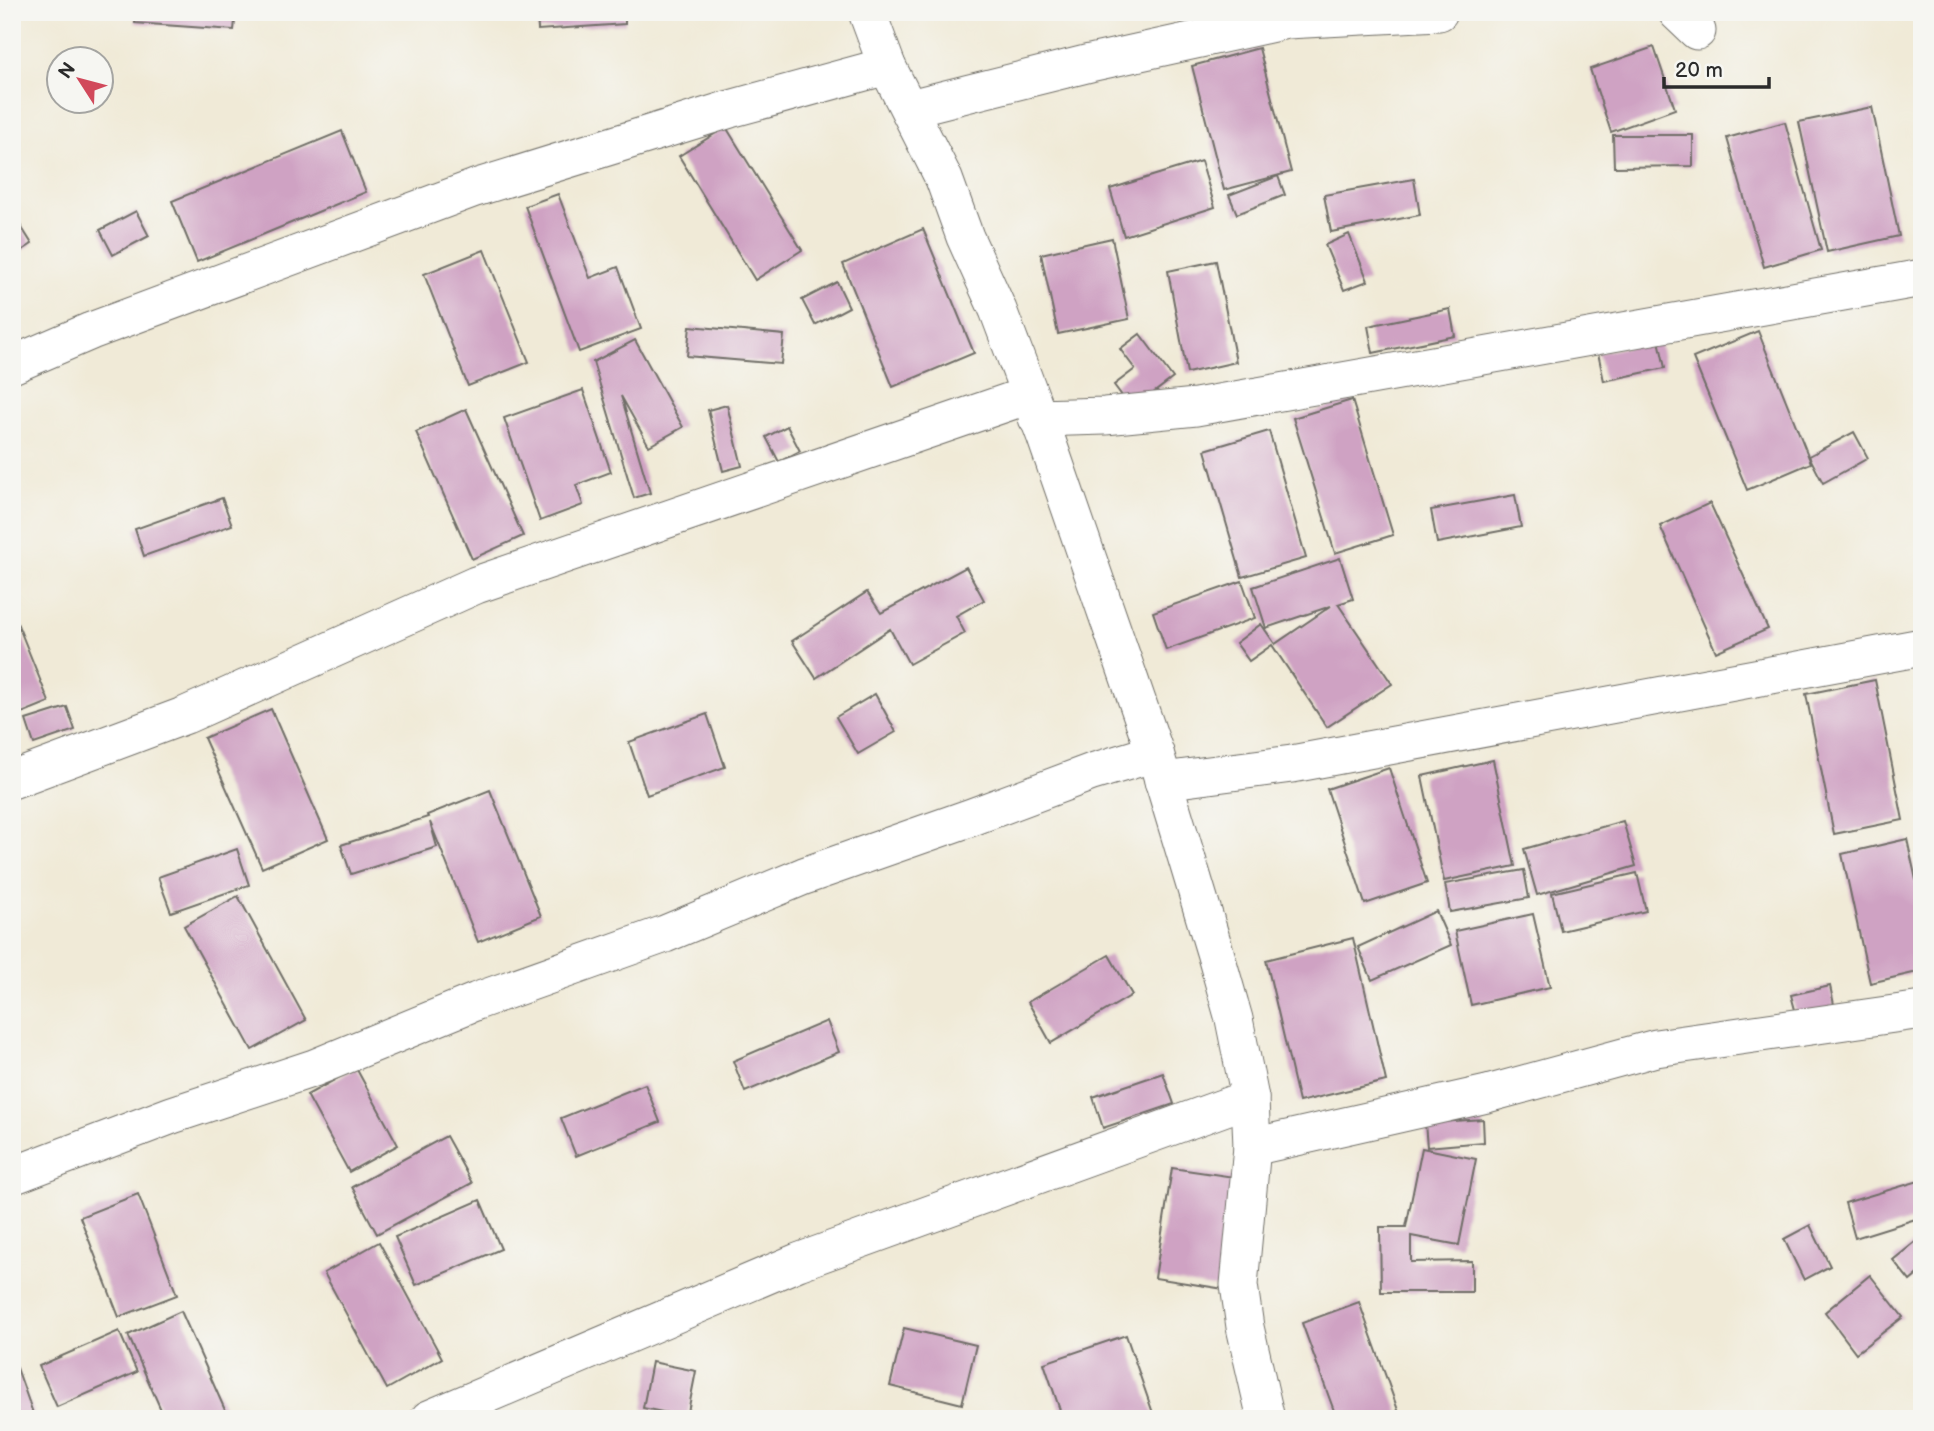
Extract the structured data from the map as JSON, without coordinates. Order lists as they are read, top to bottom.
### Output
{
  "scale_bar": "20 m",
  "north": "top left"
}
